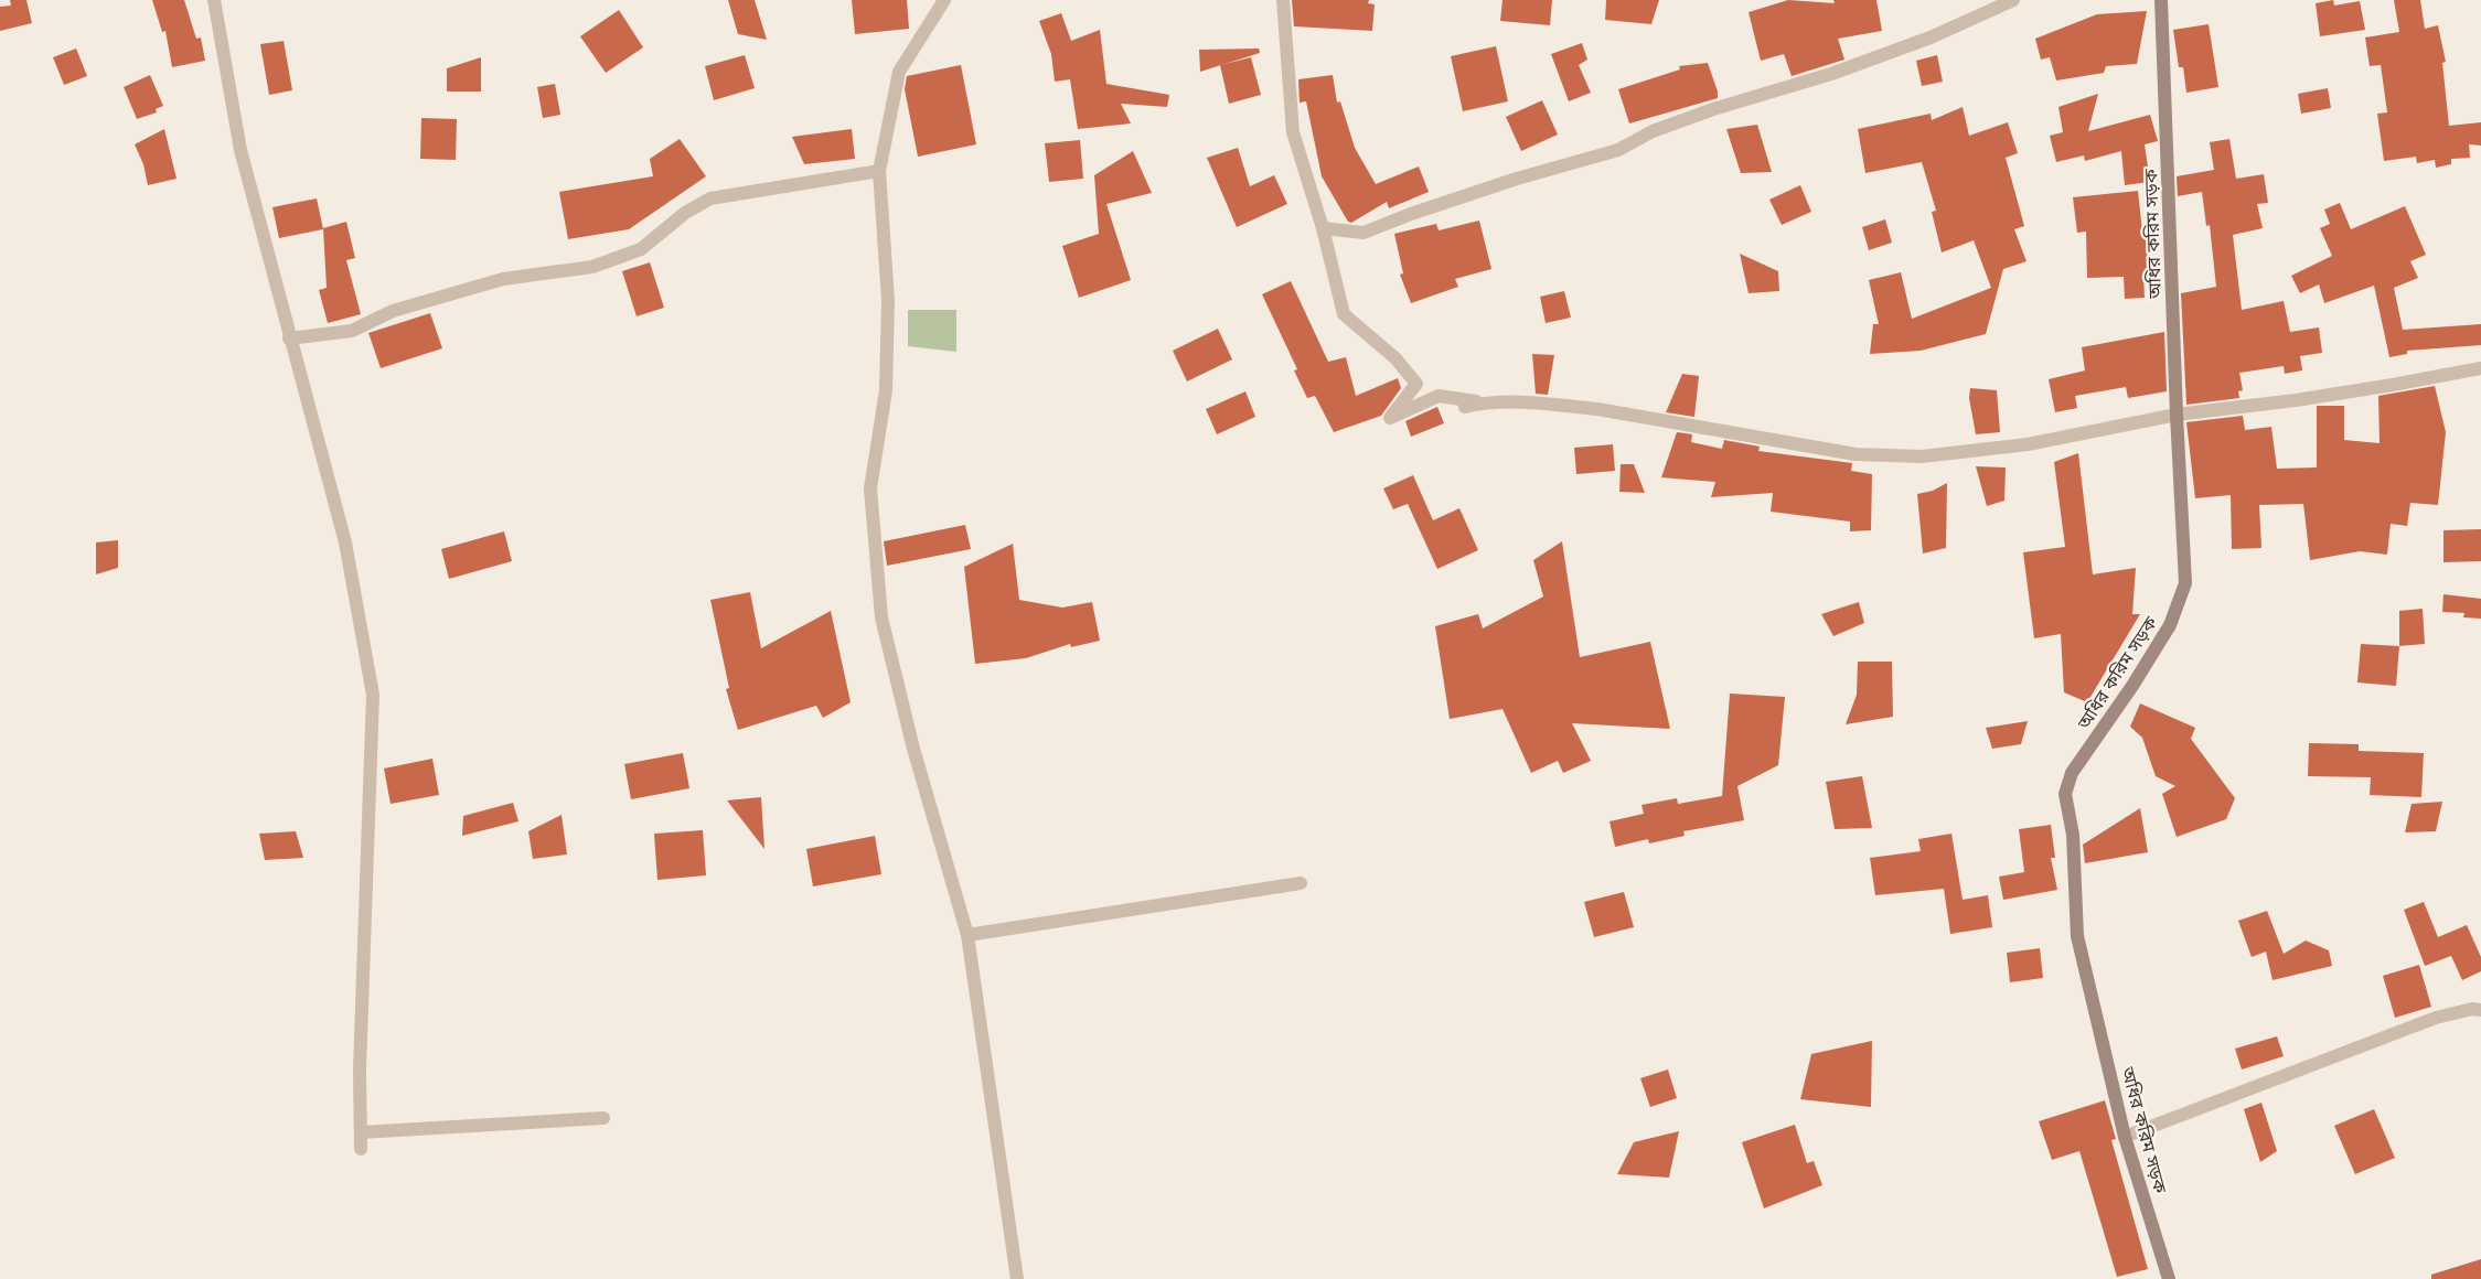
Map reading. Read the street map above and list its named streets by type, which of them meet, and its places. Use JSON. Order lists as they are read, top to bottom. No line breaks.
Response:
{"streets":{"main road":["অধির করিম সড়ক"]}}
